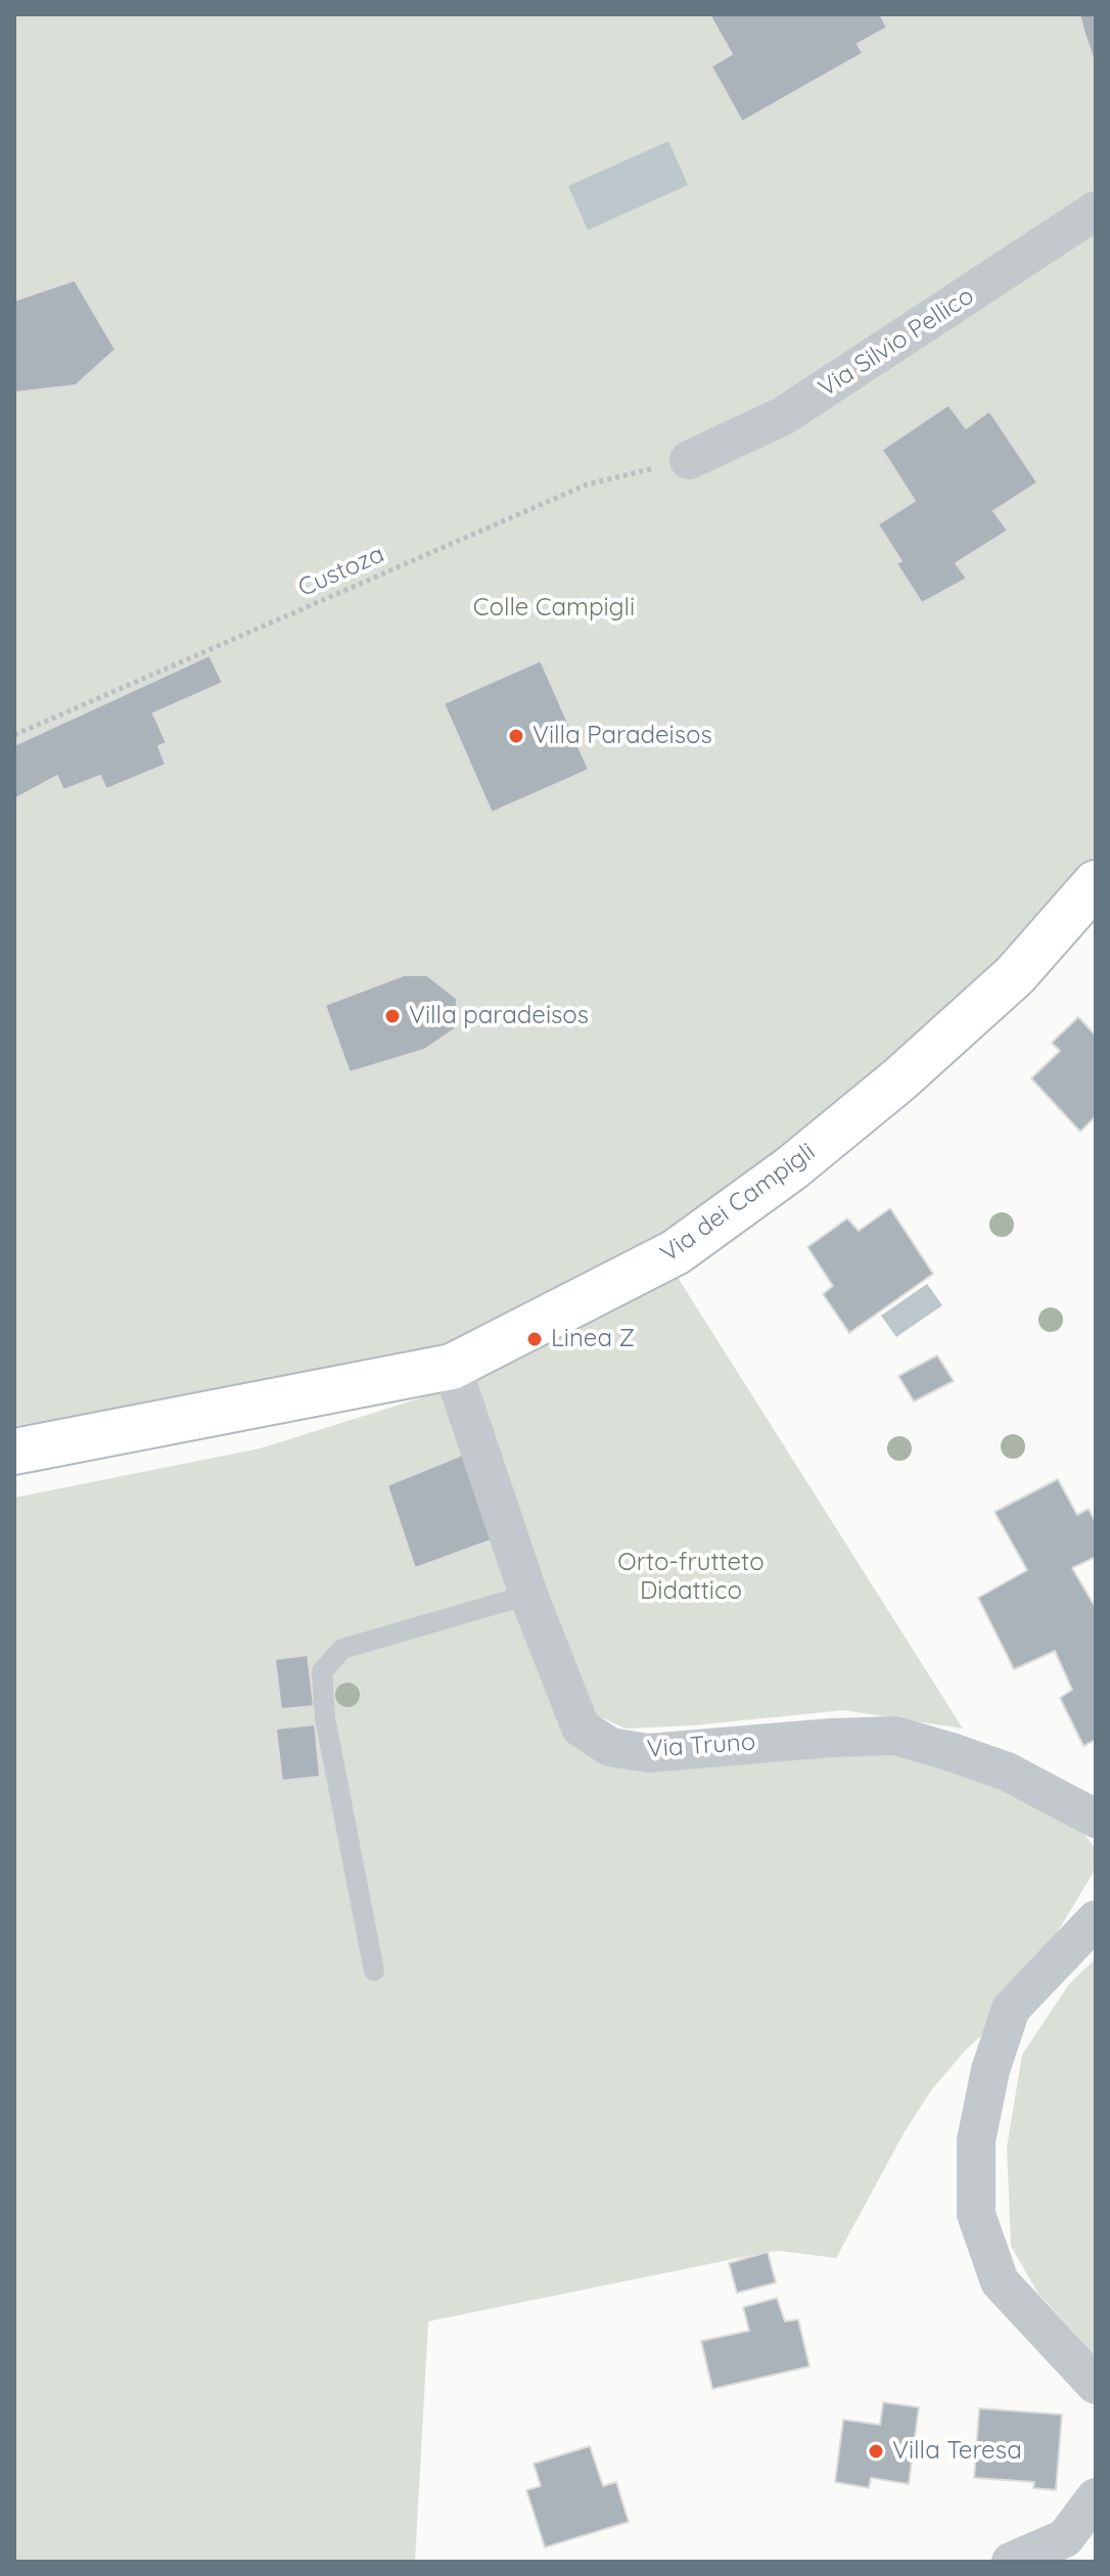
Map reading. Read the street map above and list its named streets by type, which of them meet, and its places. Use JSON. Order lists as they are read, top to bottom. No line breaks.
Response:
{"streets":{"street":["Via Silvio Pellico","Via dei Campigli","Via Truno"],"path":["Custoza"]},"crossings":[["Via Silvio Pellico","Custoza"],["Via dei Campigli","Via Truno"]],"parks":["Colle Campigli","Orto-frutteto Didattico"],"places":["Villa Paradeisos","Villa paradeisos","Linea Z","Villa Teresa"]}
